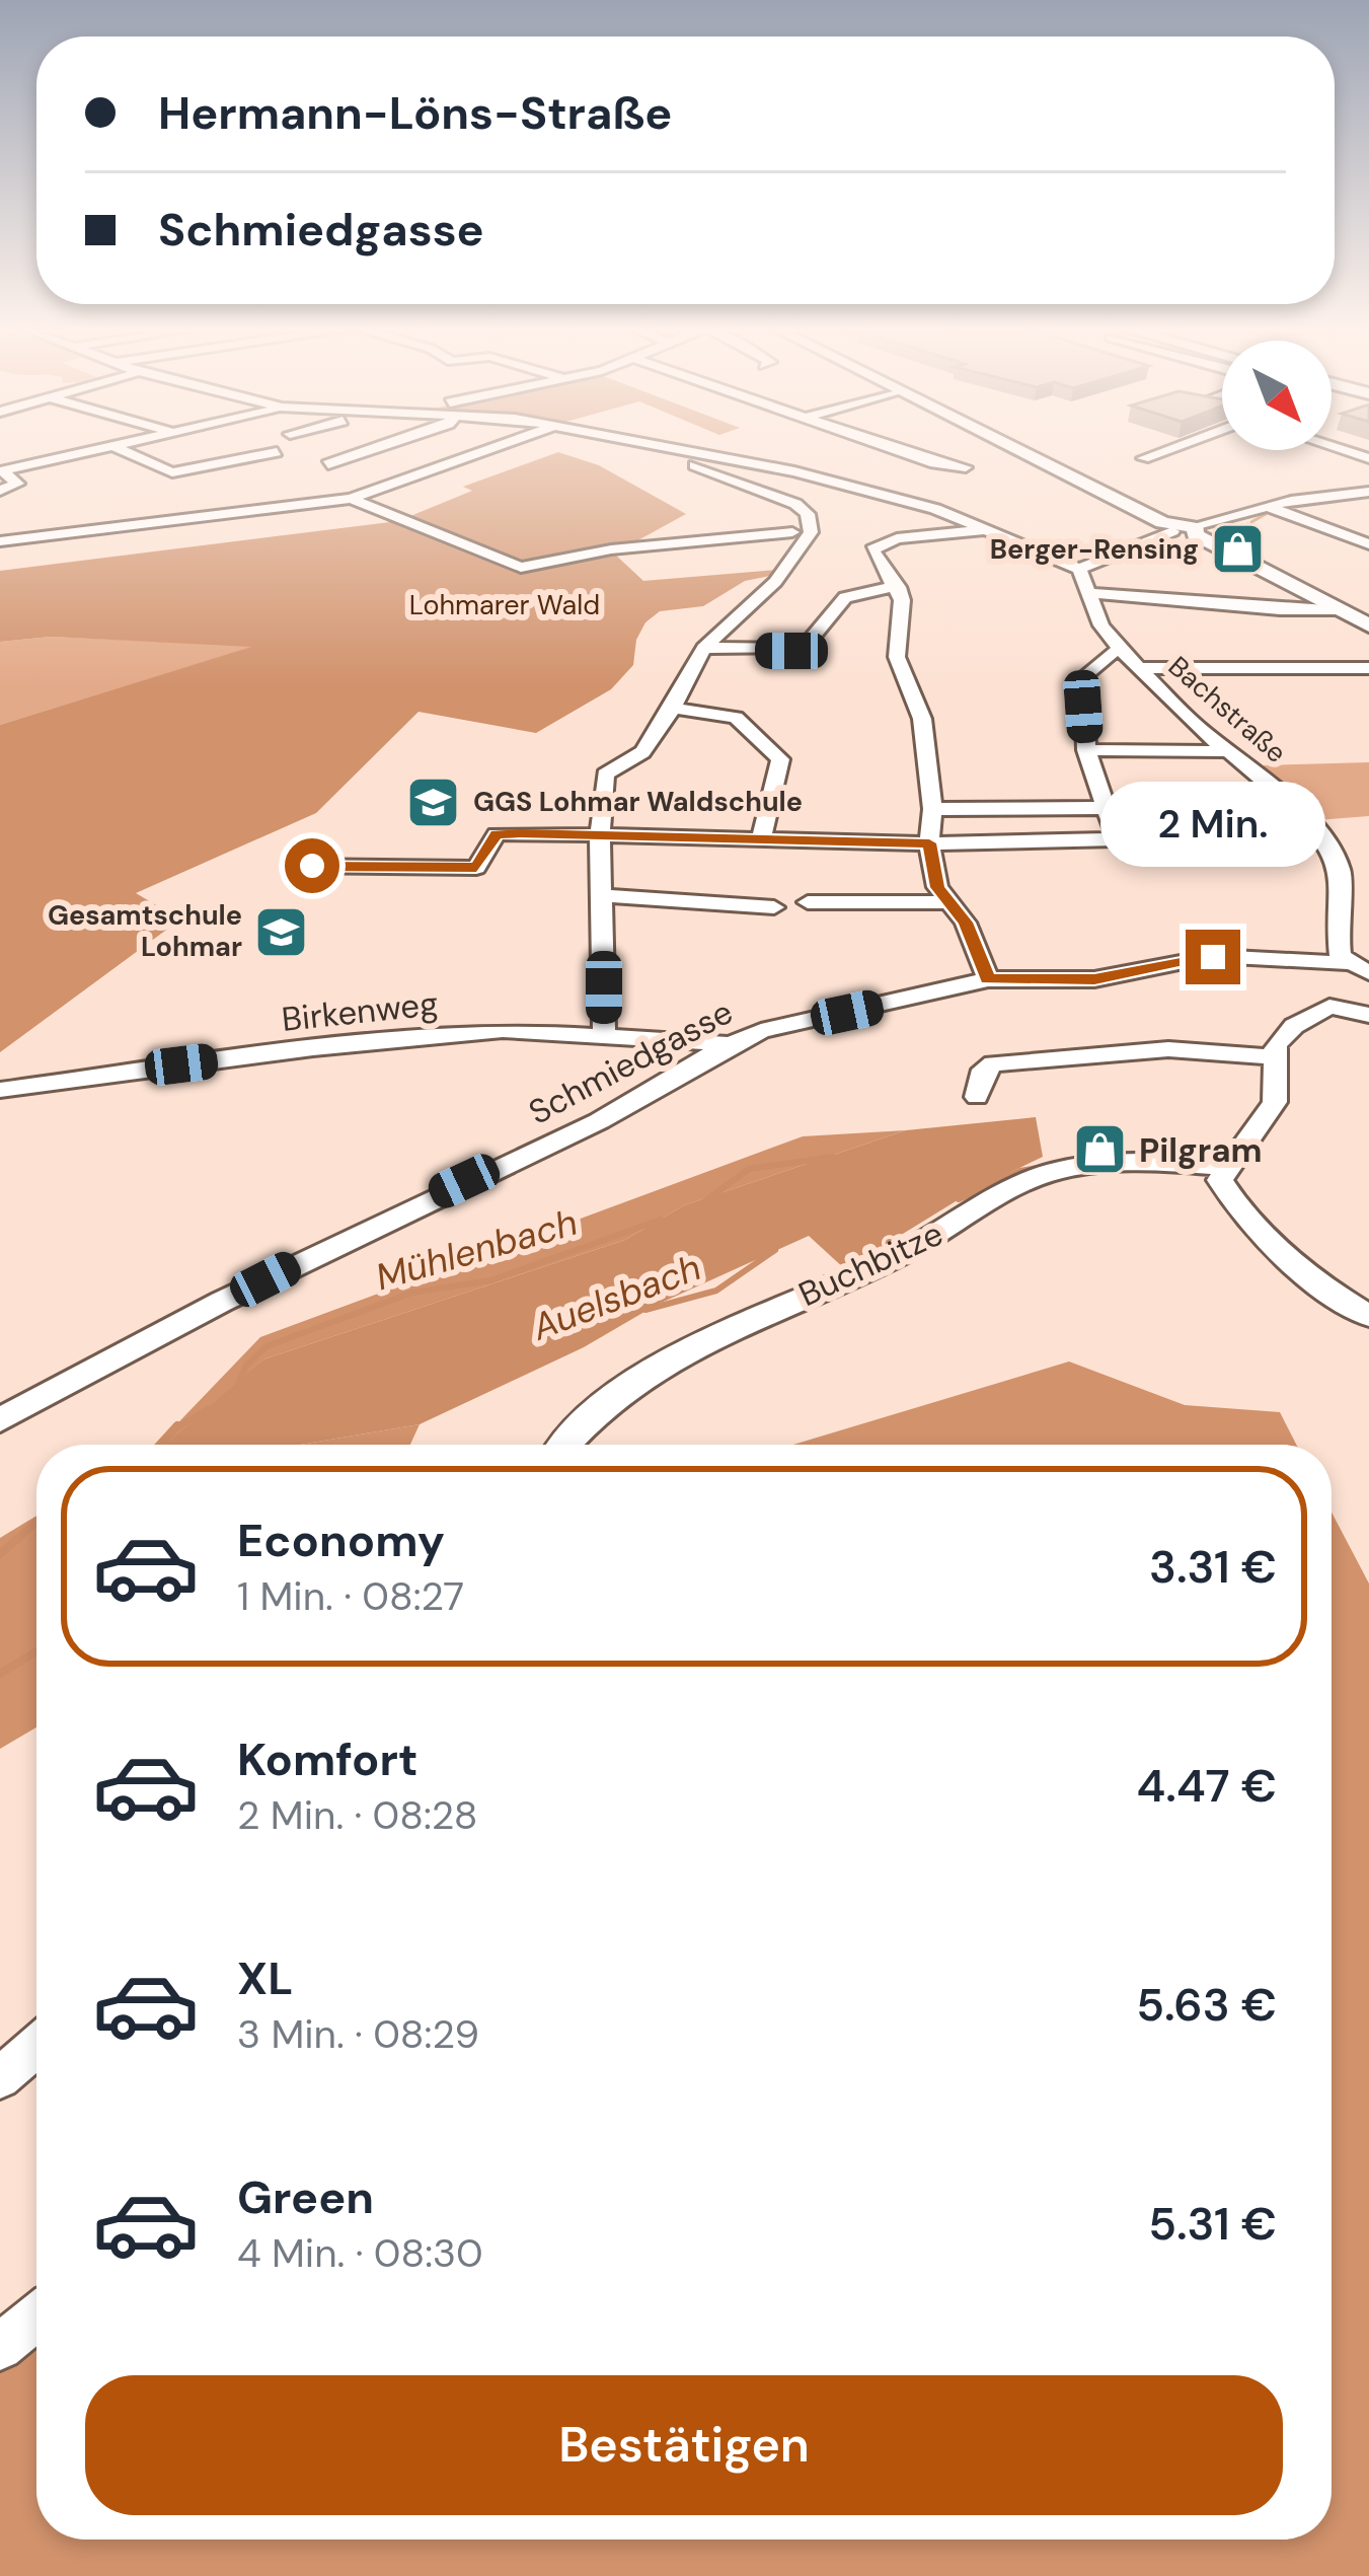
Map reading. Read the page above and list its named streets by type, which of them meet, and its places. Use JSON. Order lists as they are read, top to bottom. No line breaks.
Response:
{"streets":{"street":["Bachstraße","Birkenweg","Schmiedgasse","Buchbitze"]},"crossings":[["Bachstraße","Schmiedgasse"],["Birkenweg","Schmiedgasse"]],"water":["Mühlenbach","Auelsbach"],"parks":["Lohmarer Wald"],"places":{"shop":["Berger-Rensing","Pilgram"],"school or university":["GGS Lohmar Waldschule","Gesamtschule Lohmar"]},"north":"bottom right","page":{"banner":["Hermann-Löns-Straße","Schmiedgasse"],"bubble":"2 Min.","list":[{"name":"Economy","note":"1 Min. · 08:27","value":"3.31 €"},{"name":"Komfort","note":"2 Min. · 08:28","value":"4.47 €"},{"name":"XL","note":"3 Min. · 08:29","value":"5.63 €"},{"name":"Green","note":"4 Min. · 08:30","value":"5.31 €"}],"buttons":"Bestätigen"}}
